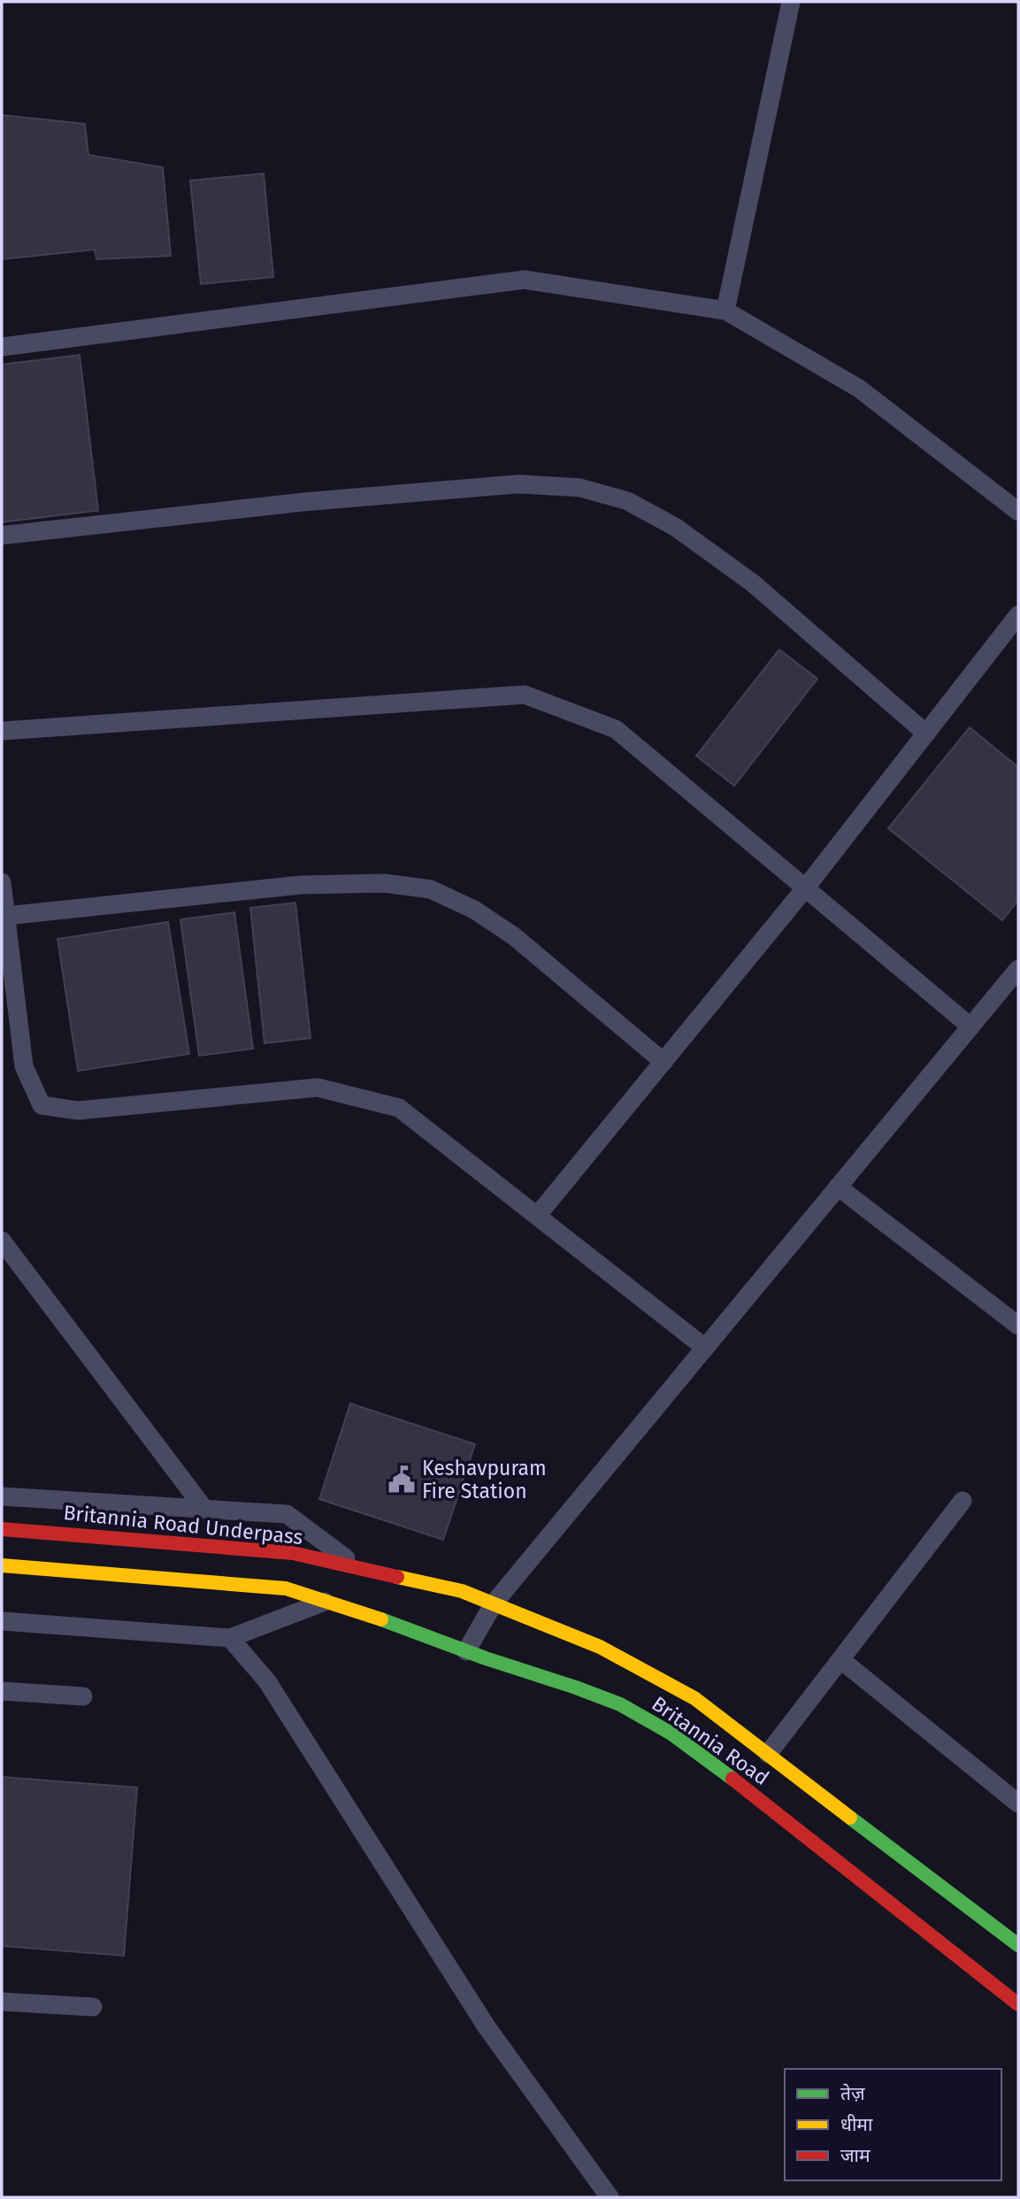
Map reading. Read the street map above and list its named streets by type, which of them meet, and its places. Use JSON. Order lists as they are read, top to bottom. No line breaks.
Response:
{"streets":{"main road":["Britannia Road Underpass","Britannia Road"]},"crossings":[["Britannia Road Underpass","Britannia Road"]],"places":{"public building":["Keshavpuram Fire Station"]},"legend":["तेज़","धीमा","जाम"]}
